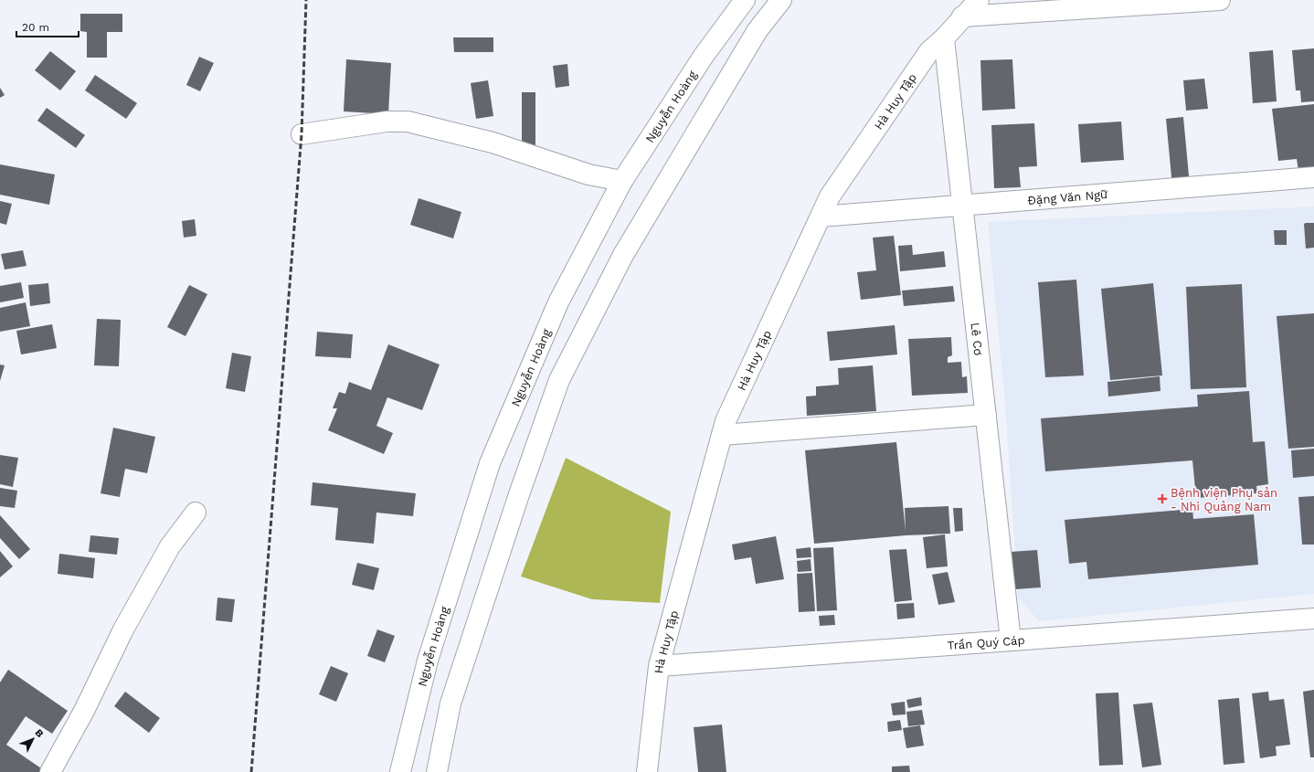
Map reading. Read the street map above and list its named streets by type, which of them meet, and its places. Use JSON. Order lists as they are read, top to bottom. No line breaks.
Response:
{"streets":{"main road":["Hà Huy Tập","Nguyễn Hoàng","Đặng Văn Ngữ","Lê Cơ","Trần Quý Cáp"]},"crossings":[["Hà Huy Tập","Đặng Văn Ngữ"],["Hà Huy Tập","Lê Cơ"],["Hà Huy Tập","Trần Quý Cáp"],["Đặng Văn Ngữ","Lê Cơ"],["Lê Cơ","Trần Quý Cáp"]],"places":{"health":["Bệnh viện Phụ sản - Nhi Quảng Nam"]},"scale_bar":"20 m","north":"top right"}
